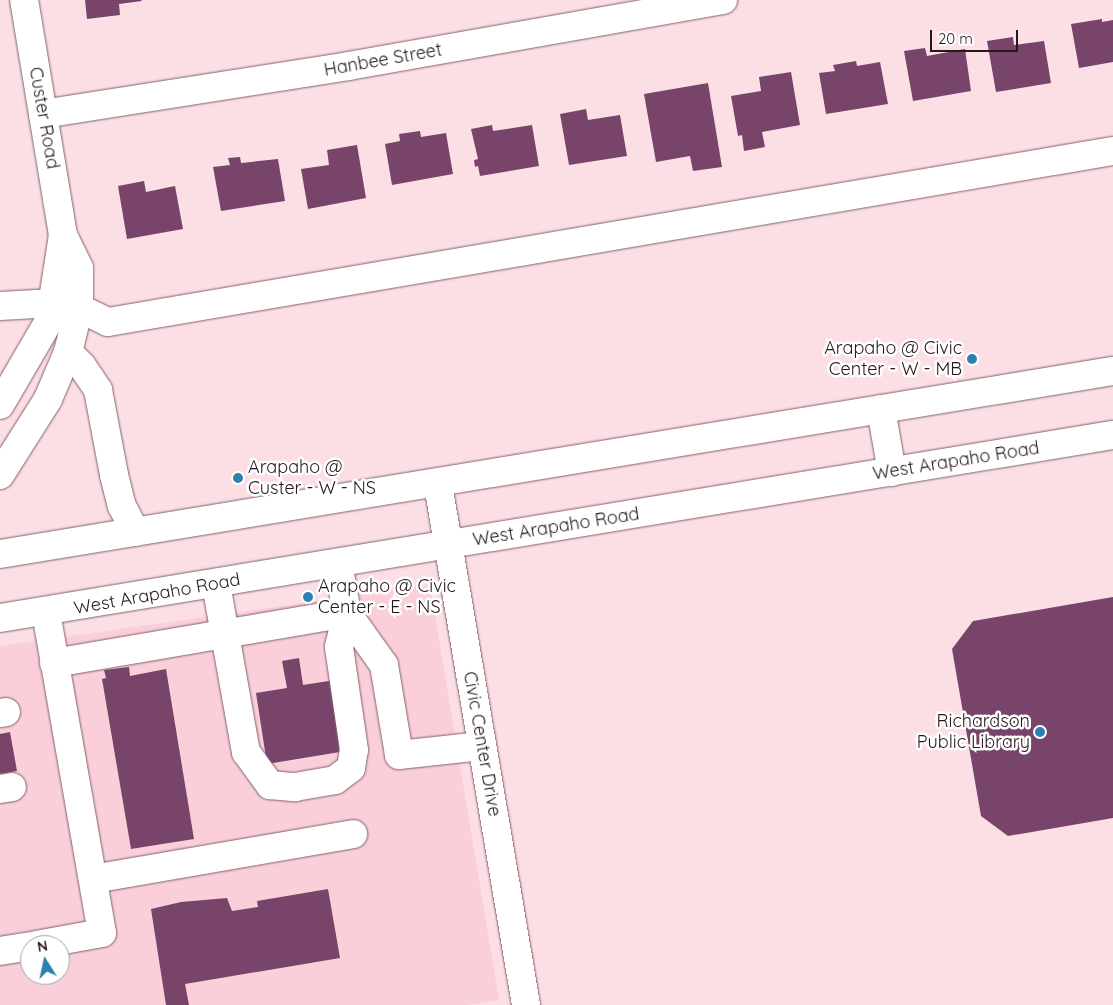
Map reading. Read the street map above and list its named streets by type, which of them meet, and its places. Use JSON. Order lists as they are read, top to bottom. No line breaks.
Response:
{"streets":{"main road":["Hanbee Street","Custer Road","West Arapaho Road","Civic Center Drive"]},"crossings":[["Hanbee Street","Custer Road"],["West Arapaho Road","Civic Center Drive"]],"places":["Arapaho @ Civic Center - W - MB","Arapaho @ Custer - W - NS","Arapaho @ Civic Center - E - NS","Richardson Public Library"],"scale_bar":"20 m","north":"top"}
